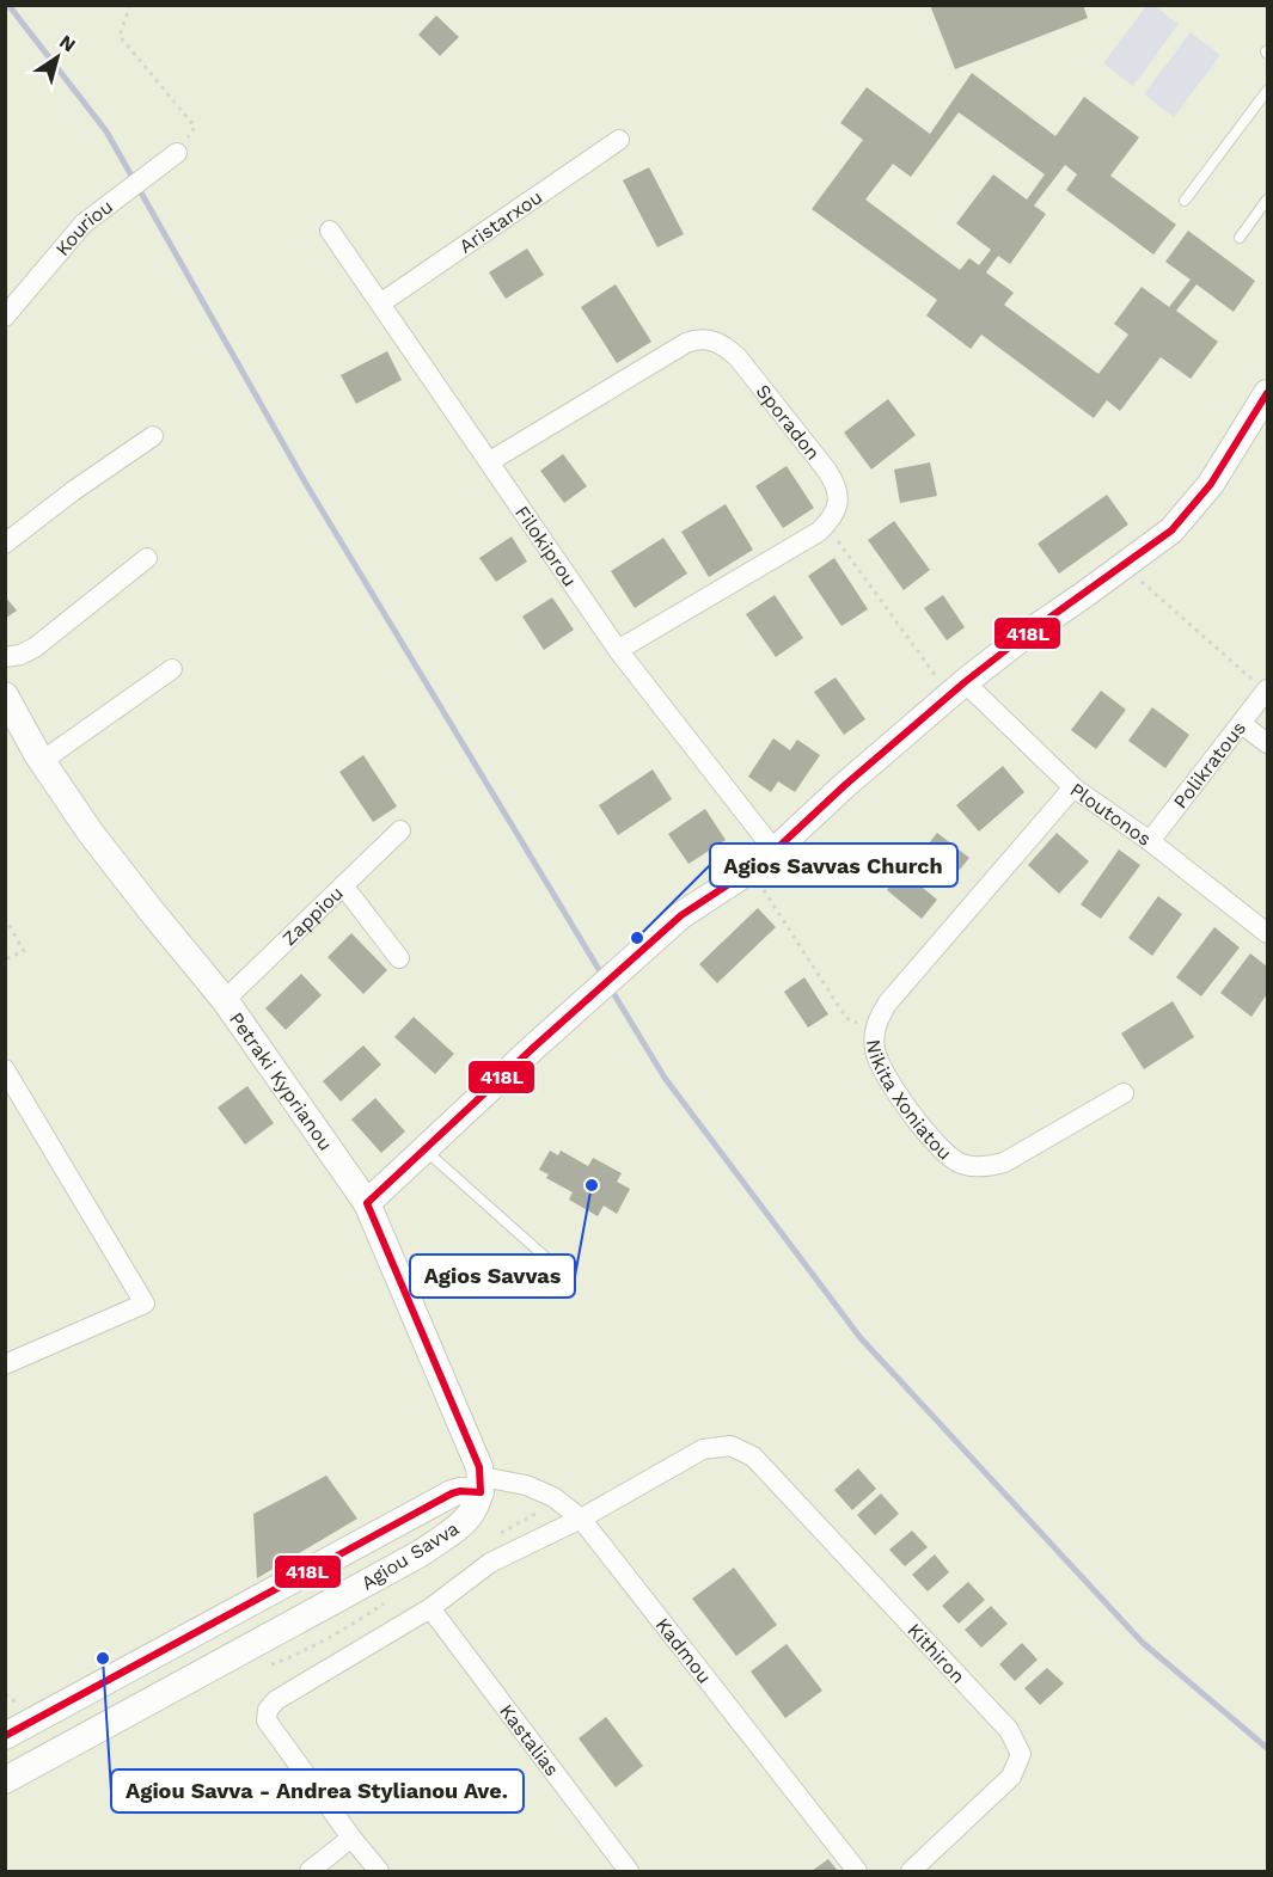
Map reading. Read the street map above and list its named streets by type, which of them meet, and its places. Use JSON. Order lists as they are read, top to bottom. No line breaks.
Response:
{"streets":{"main road":["Petraki Kyprianou","Agiou Savva"],"street":["Aristarxou","Kouriou","Sporadon","Filokiprou","Polikratous","Ploutonos","Zappiou","Nikita Xoniatou","Kadmou","Kithiron","Kastalias"]},"crossings":[["Aristarxou","Filokiprou"],["Sporadon","Filokiprou"],["Polikratous","Ploutonos"],["Ploutonos","Nikita Xoniatou"],["Zappiou","Petraki Kyprianou"],["Petraki Kyprianou","Agiou Savva"],["Petraki Kyprianou","Kadmou"],["Agiou Savva","Kadmou"],["Kadmou","Kithiron"]],"places":["Agios Savvas Church","Agios Savvas","Agiou Savva - Andrea Stylianou Ave."],"lines":["transit line 418L"],"north":"top right"}
